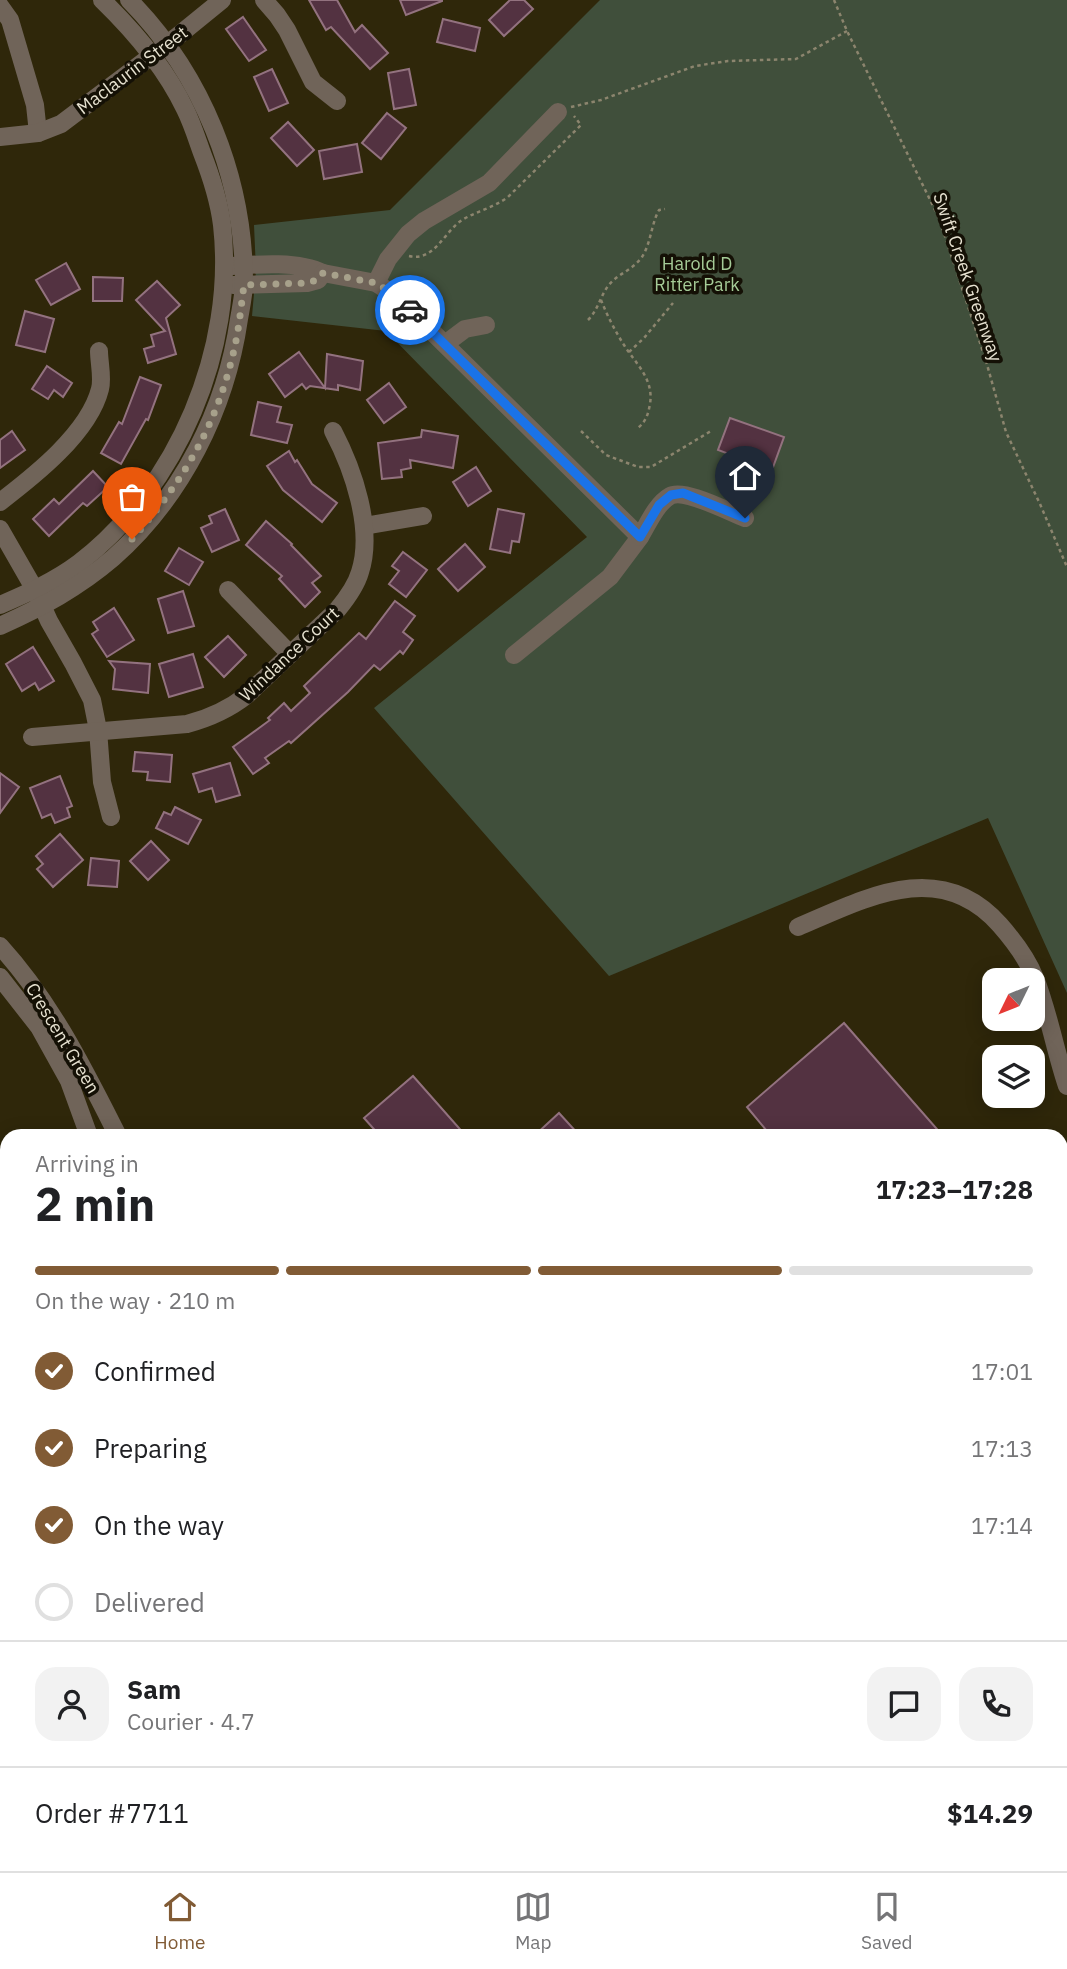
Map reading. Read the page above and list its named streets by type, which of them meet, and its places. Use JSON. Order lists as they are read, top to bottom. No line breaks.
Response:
{"streets":{"street":["Maclaurin Street","Windance Court","Crescent Green"],"path":["Swift Creek Greenway"]},"parks":["Harold D Ritter Park"],"north":"bottom left","page":{"heading":["2 min","Arriving in","17:23–17:28"],"panel":["Sam","Courier · 4.7","Order #7711","$14.29"],"bar":"On the way · 210 m","list":[["Confirmed","17:01"],["Preparing","17:13"],["On the way","17:14"],"Delivered"],"tabs":["Home","Map","Saved"]}}
